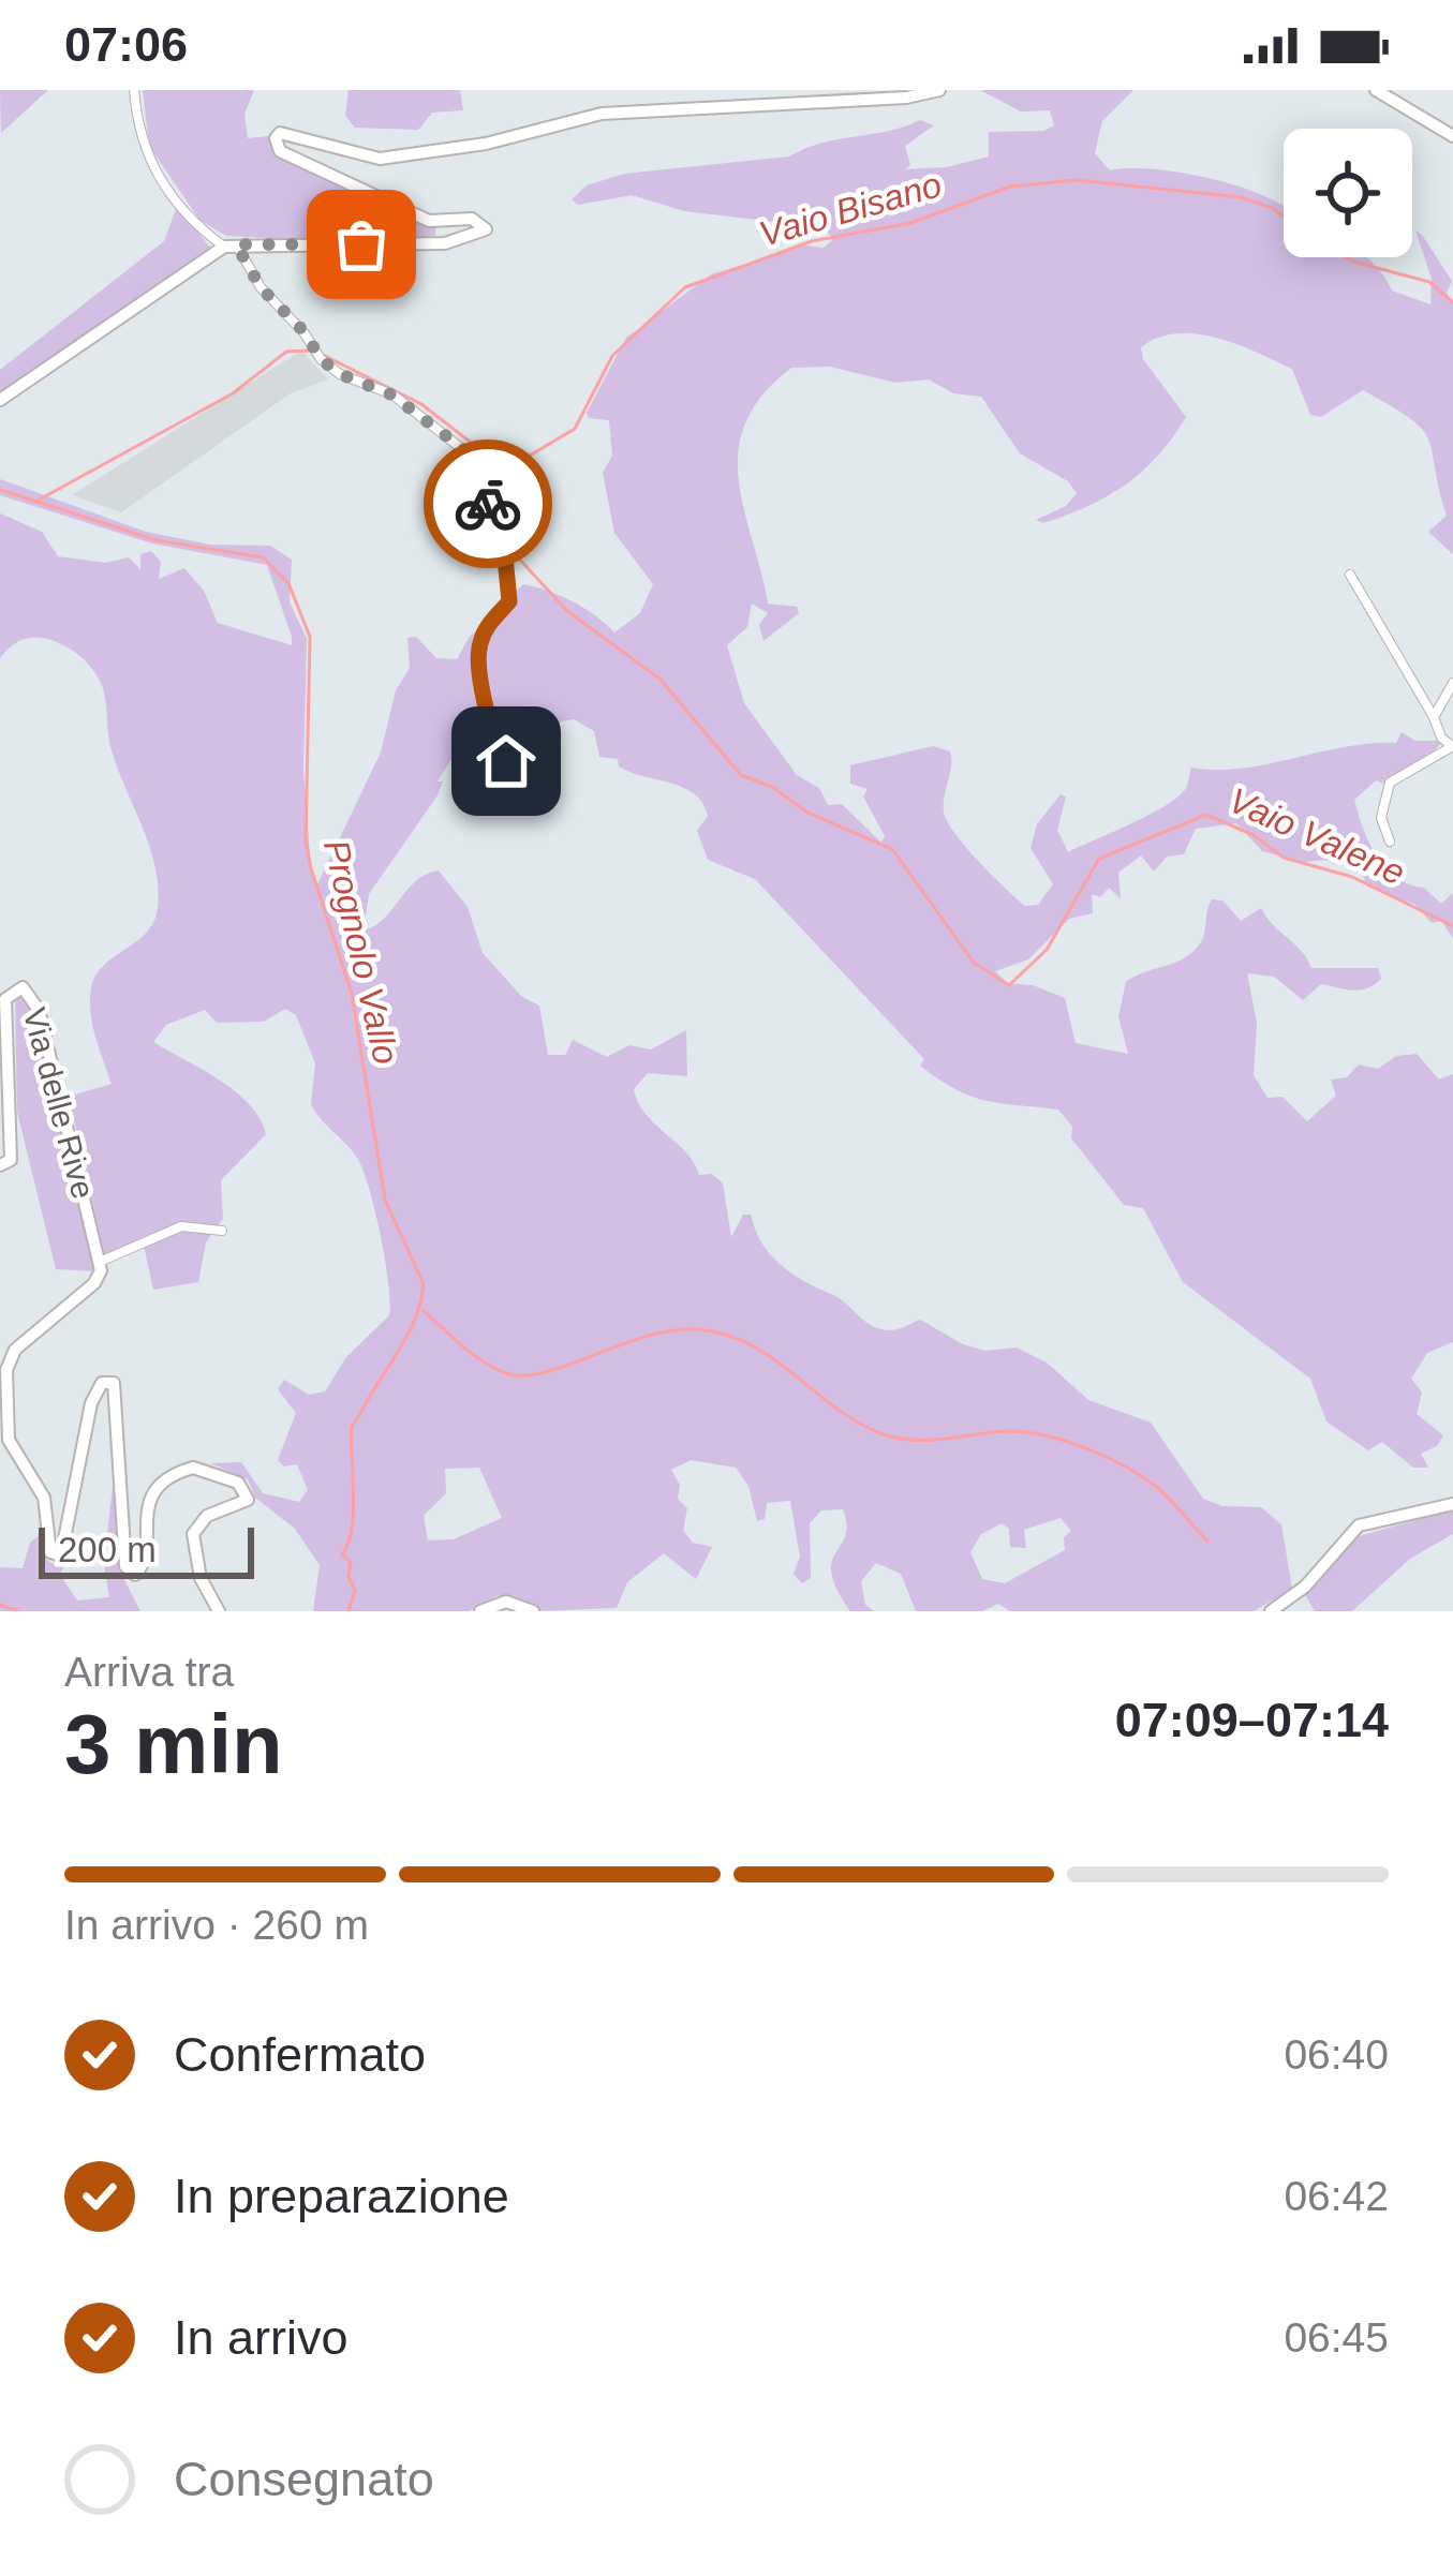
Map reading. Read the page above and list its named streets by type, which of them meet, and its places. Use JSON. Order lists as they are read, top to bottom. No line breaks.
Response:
{"streets":{"street":["Via delle Rive"]},"water":["Vaio Bisano","Vaio Valene","Prognolo Vallo"],"scale_bar":"200 m","page":{"status":"07:06","scale":"200 m","heading":["3 min","Arriva tra","07:09–07:14"],"bar":"In arrivo · 260 m","list":[["Confermato","06:40"],["In preparazione","06:42"],["In arrivo","06:45"],"Consegnato"]}}
